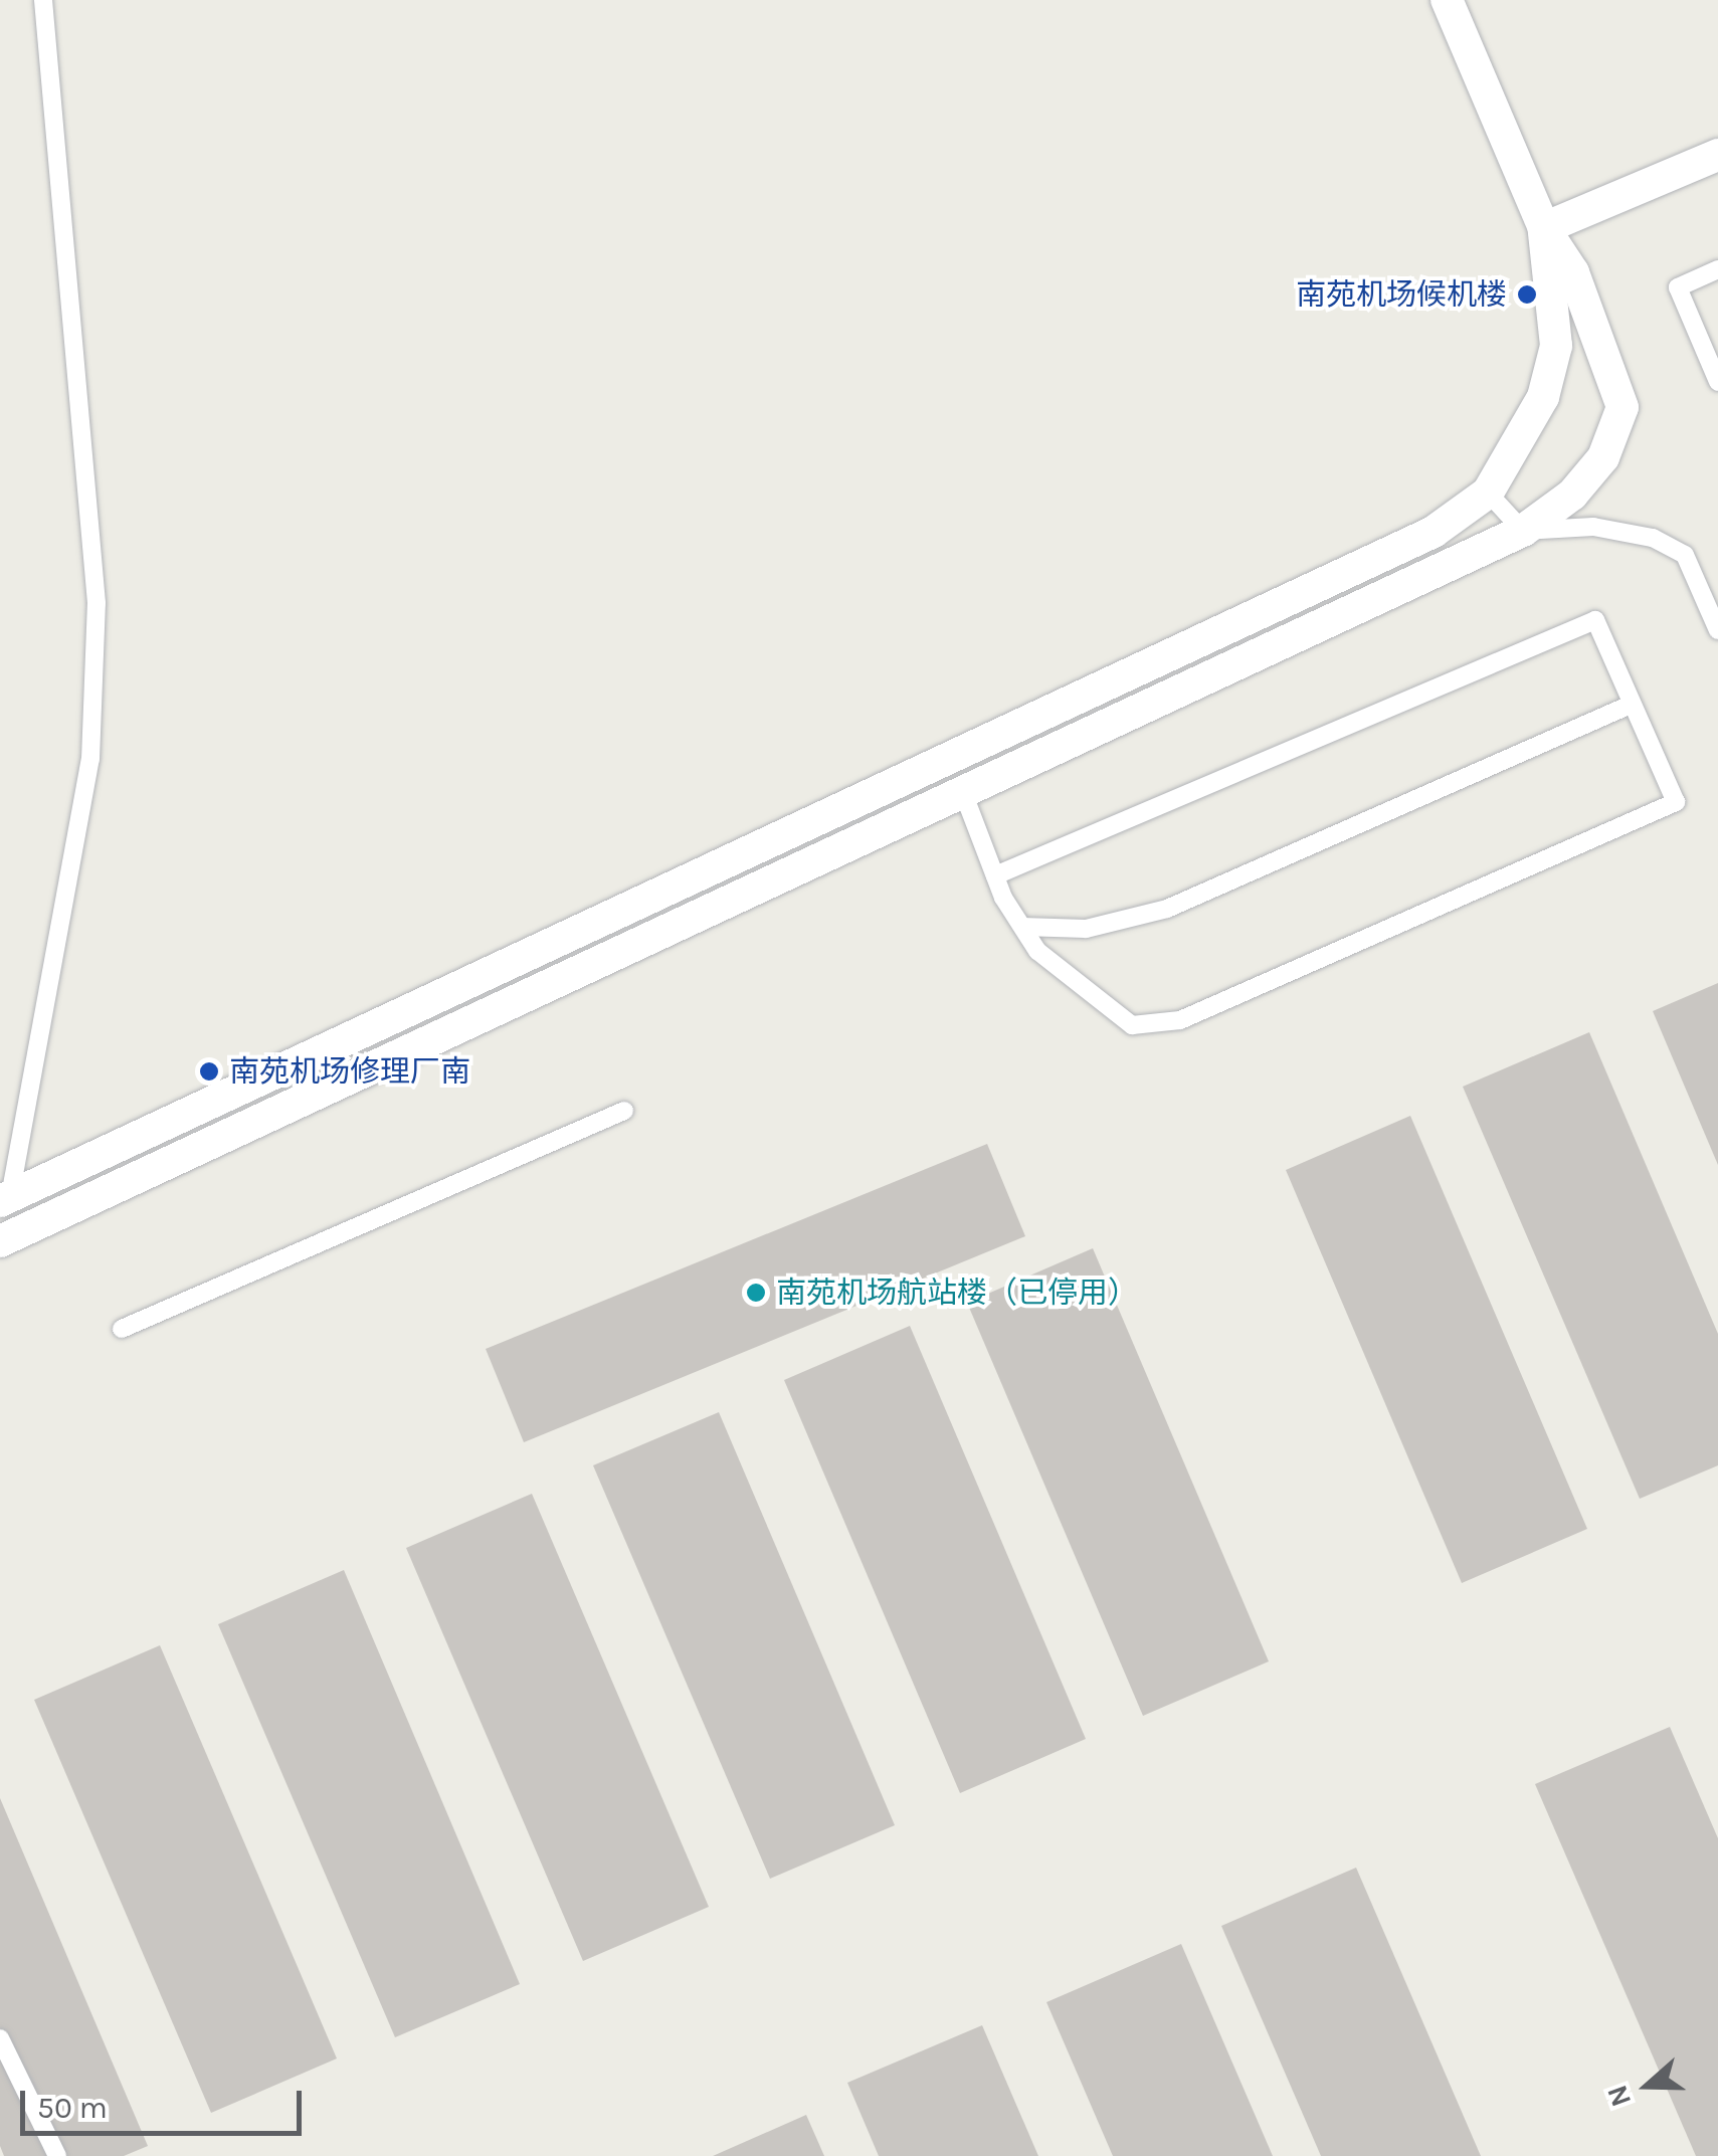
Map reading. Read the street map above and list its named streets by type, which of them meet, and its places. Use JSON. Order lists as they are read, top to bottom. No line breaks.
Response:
{"places":["南苑机场候机楼","南苑机场修理厂南","南苑机场航站楼（已停用）"],"scale_bar":"50 m","north":"left"}
